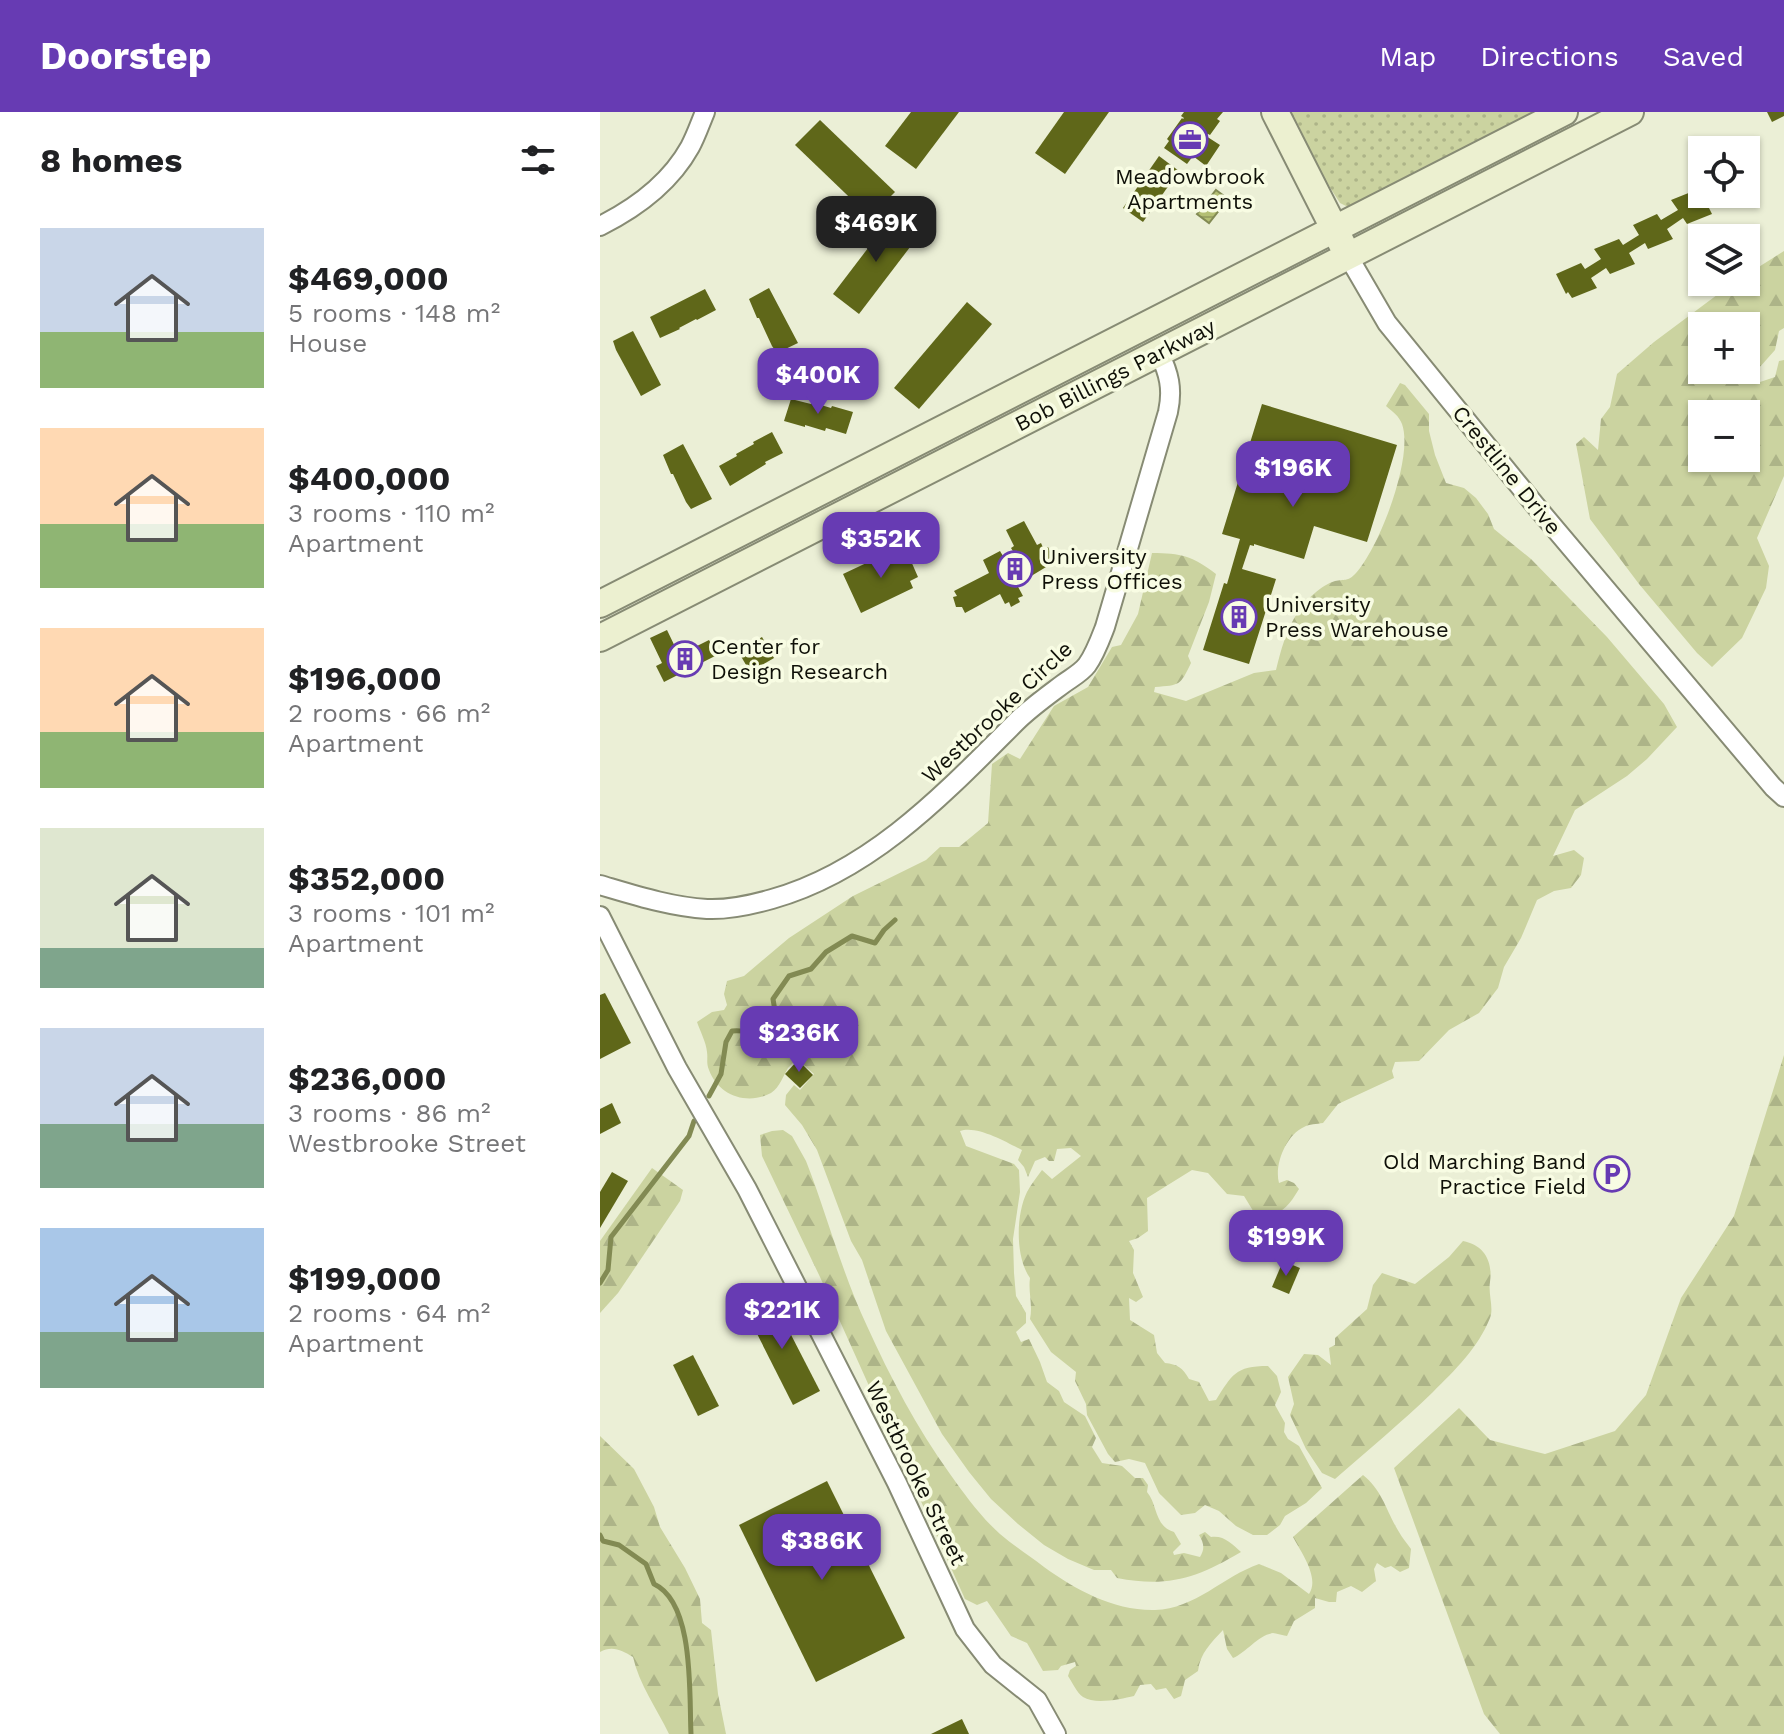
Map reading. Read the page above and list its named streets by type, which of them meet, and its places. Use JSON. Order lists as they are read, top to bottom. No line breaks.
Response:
{"streets":{"main road":["Bob Billings Parkway","Crestline Drive"],"street":["Westbrooke Circle","Westbrooke Street"]},"crossings":[["Bob Billings Parkway","Crestline Drive"],["Bob Billings Parkway","Westbrooke Circle"]],"places":{"office":["Meadowbrook Apartments"],"building":["University Press Offices","University Press Warehouse","Center for Design Research"],"parking":["Old Marching Band Practice Field"]},"page":{"header":"Doorstep","nav":["Map","Directions","Saved"],"heading":"8 homes","map_buttons":["+","−"],"price":["$469K","$400K","$196K","$352K","$236K","$199K","$221K","$386K"],"list":[{"name":"$469,000","note":"5 rooms · 148 m² · House"},{"name":"$400,000","note":"3 rooms · 110 m² · Apartment"},{"name":"$196,000","note":"2 rooms · 66 m² · Apartment"},{"name":"$352,000","note":"3 rooms · 101 m² · Apartment"},{"name":"$236,000","note":"3 rooms · 86 m² · Westbrooke Street"},{"name":"$199,000","note":"2 rooms · 64 m² · Apartment"}]}}
